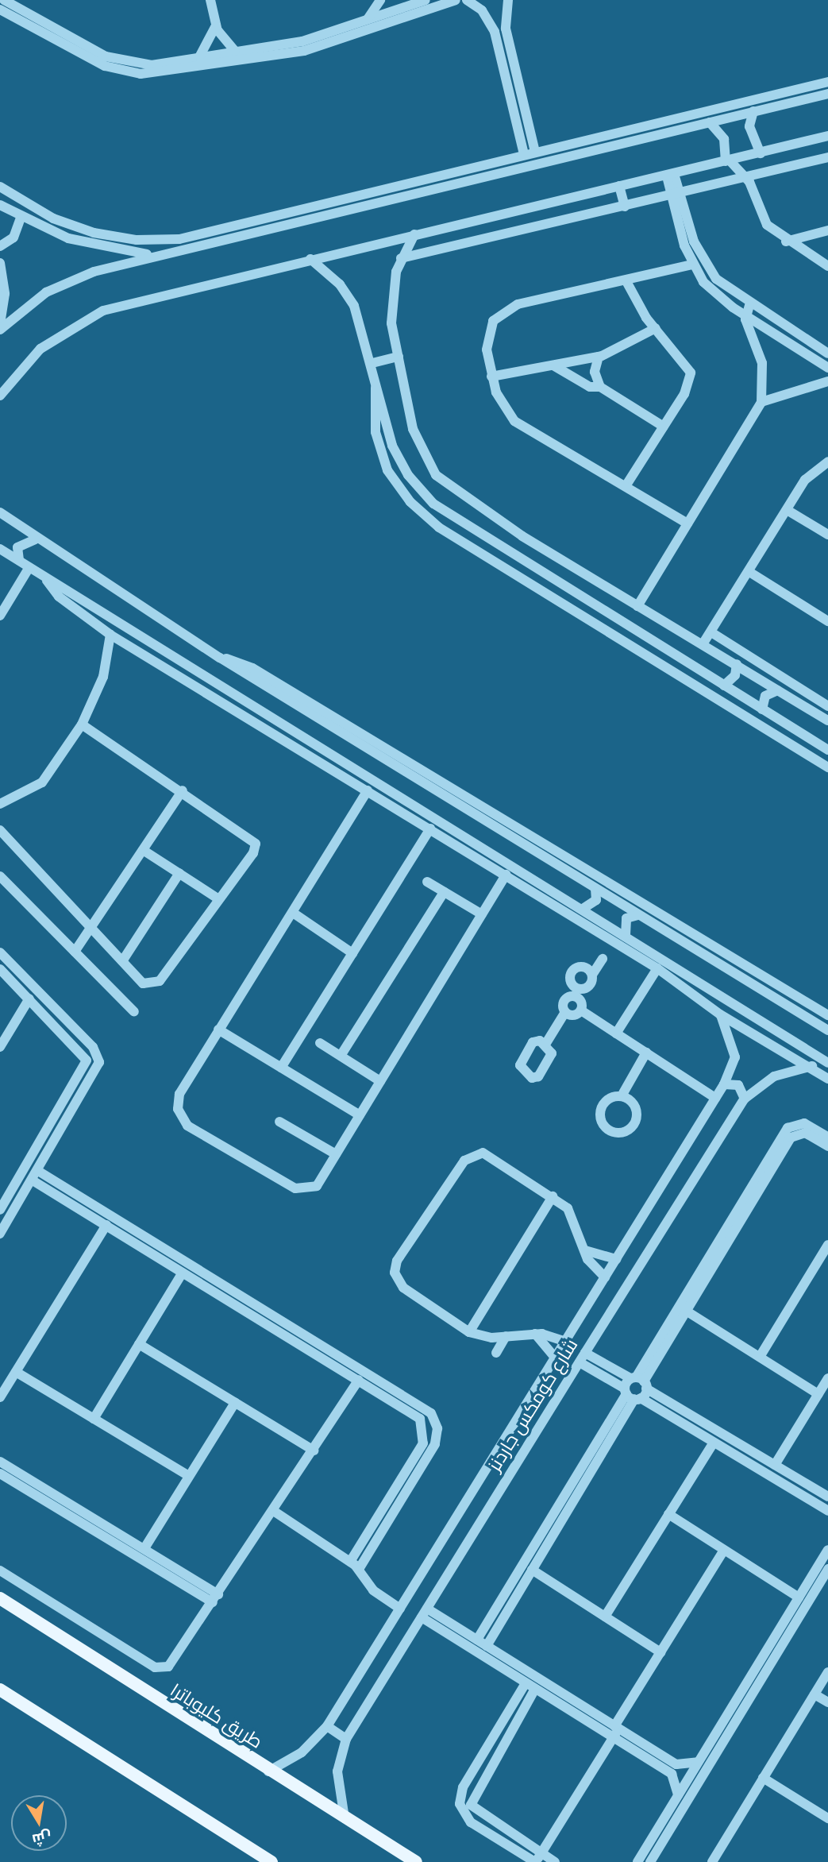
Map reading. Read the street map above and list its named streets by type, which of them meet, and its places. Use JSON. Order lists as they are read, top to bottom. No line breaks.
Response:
{"streets":{"main road":["طريق كليوباترا"],"street":["شارع كومكس جاردنز"]},"crossings":[["شارع كومكس جاردنز","طريق كليوباترا"]],"north":"bottom"}
